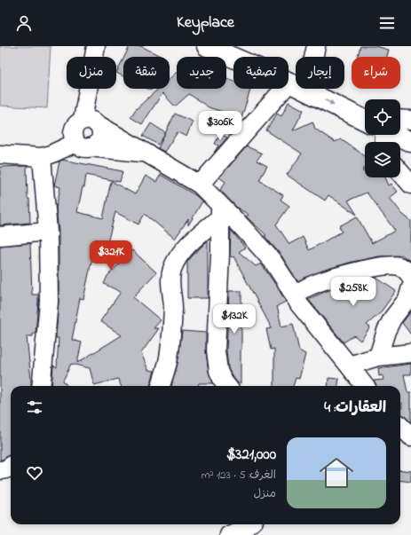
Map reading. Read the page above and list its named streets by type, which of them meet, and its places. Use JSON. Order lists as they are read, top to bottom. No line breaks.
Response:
{"page":{"header":"Keyplace","chip":["شراء","إيجار","تصفية","جديد","شقة","منزل"],"price":["$306K","$321K","$258K","$132K"],"heading":"العقارات: 4","list":[{"name":"$321,000","note":"الغرف: 5 · 123 m² · منزل"}]}}
